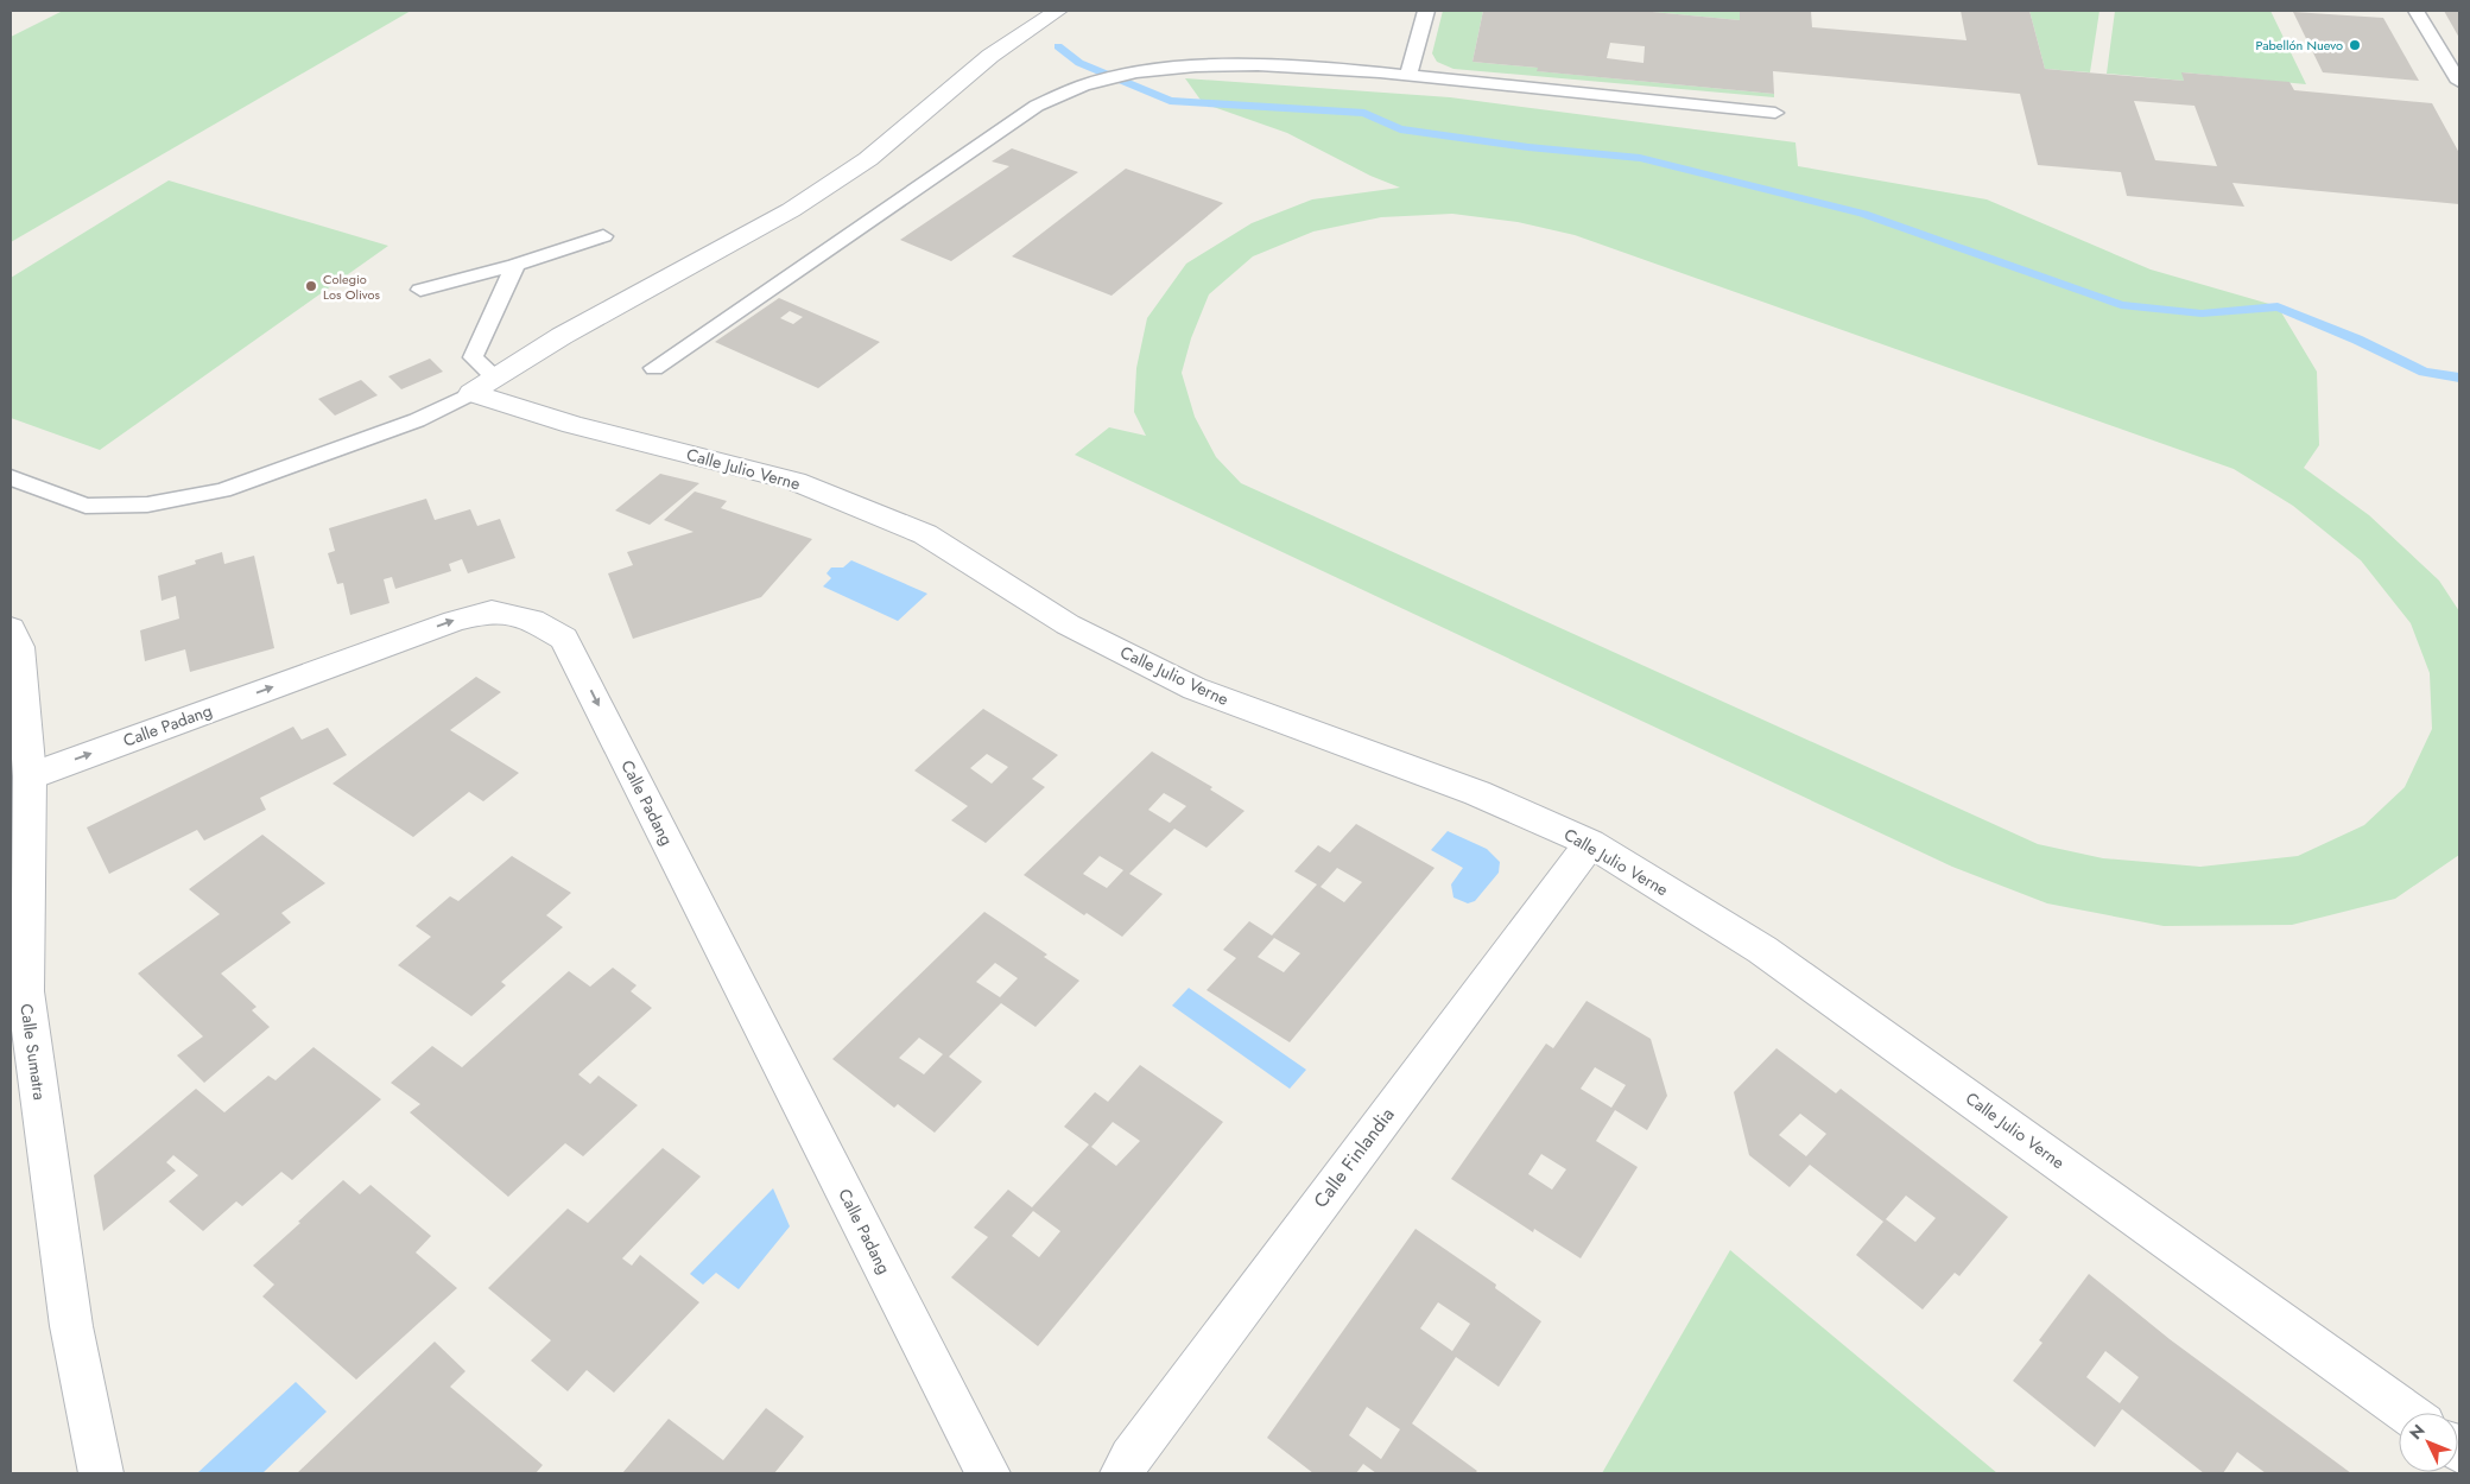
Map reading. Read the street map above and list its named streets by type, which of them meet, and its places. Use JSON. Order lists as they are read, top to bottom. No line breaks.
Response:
{"streets":{"street":["Calle Julio Verne","Calle Padang","Calle Sumatra","Calle Finlandia"]},"crossings":[["Calle Julio Verne","Calle Finlandia"],["Calle Padang","Calle Sumatra"]],"places":["Pabellón Nuevo","Colegio Los Olivos"],"north":"top left"}
